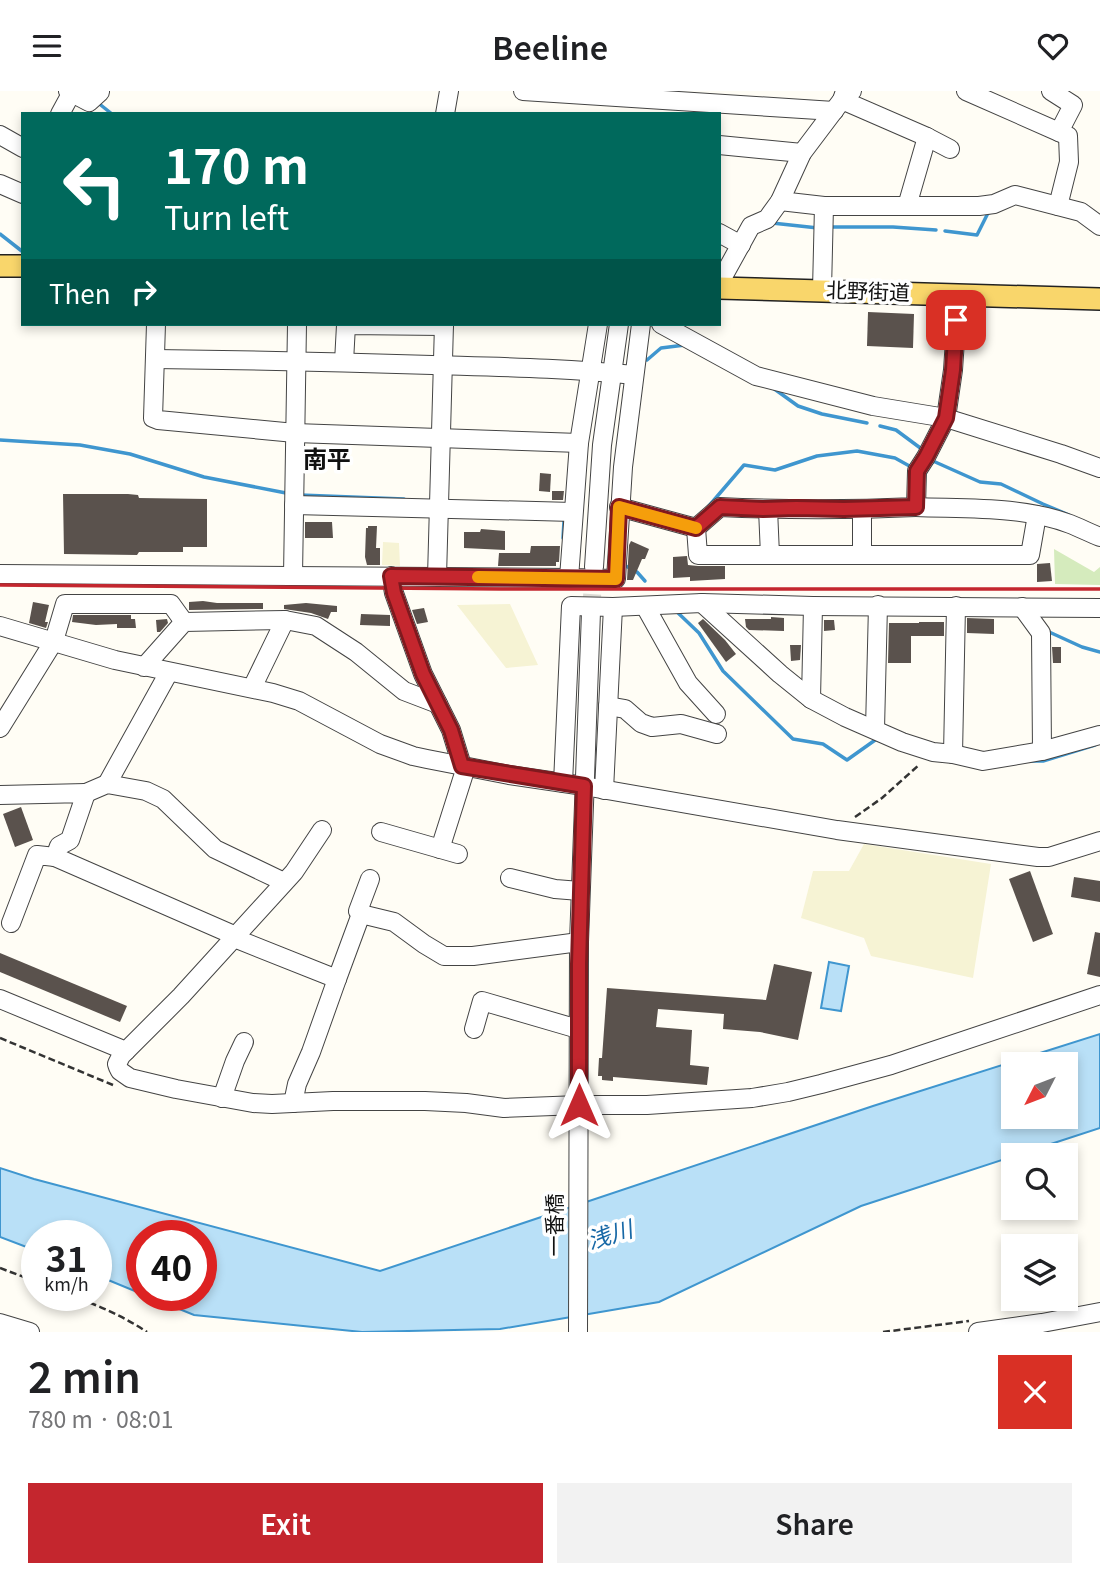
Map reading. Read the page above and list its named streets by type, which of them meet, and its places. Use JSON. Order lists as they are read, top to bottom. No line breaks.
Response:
{"streets":{"main road":["北野街道"],"street":["一番橋"]},"districts":["南平"],"water":["浅川"],"north":"bottom left","page":{"header":"Beeline","turn":["170 m","Turn left"],"then":"Then","speed":"31 km/h","limit":"40","heading":["2 min","780 m · 08:01"],"buttons":["Exit","Share"]}}
